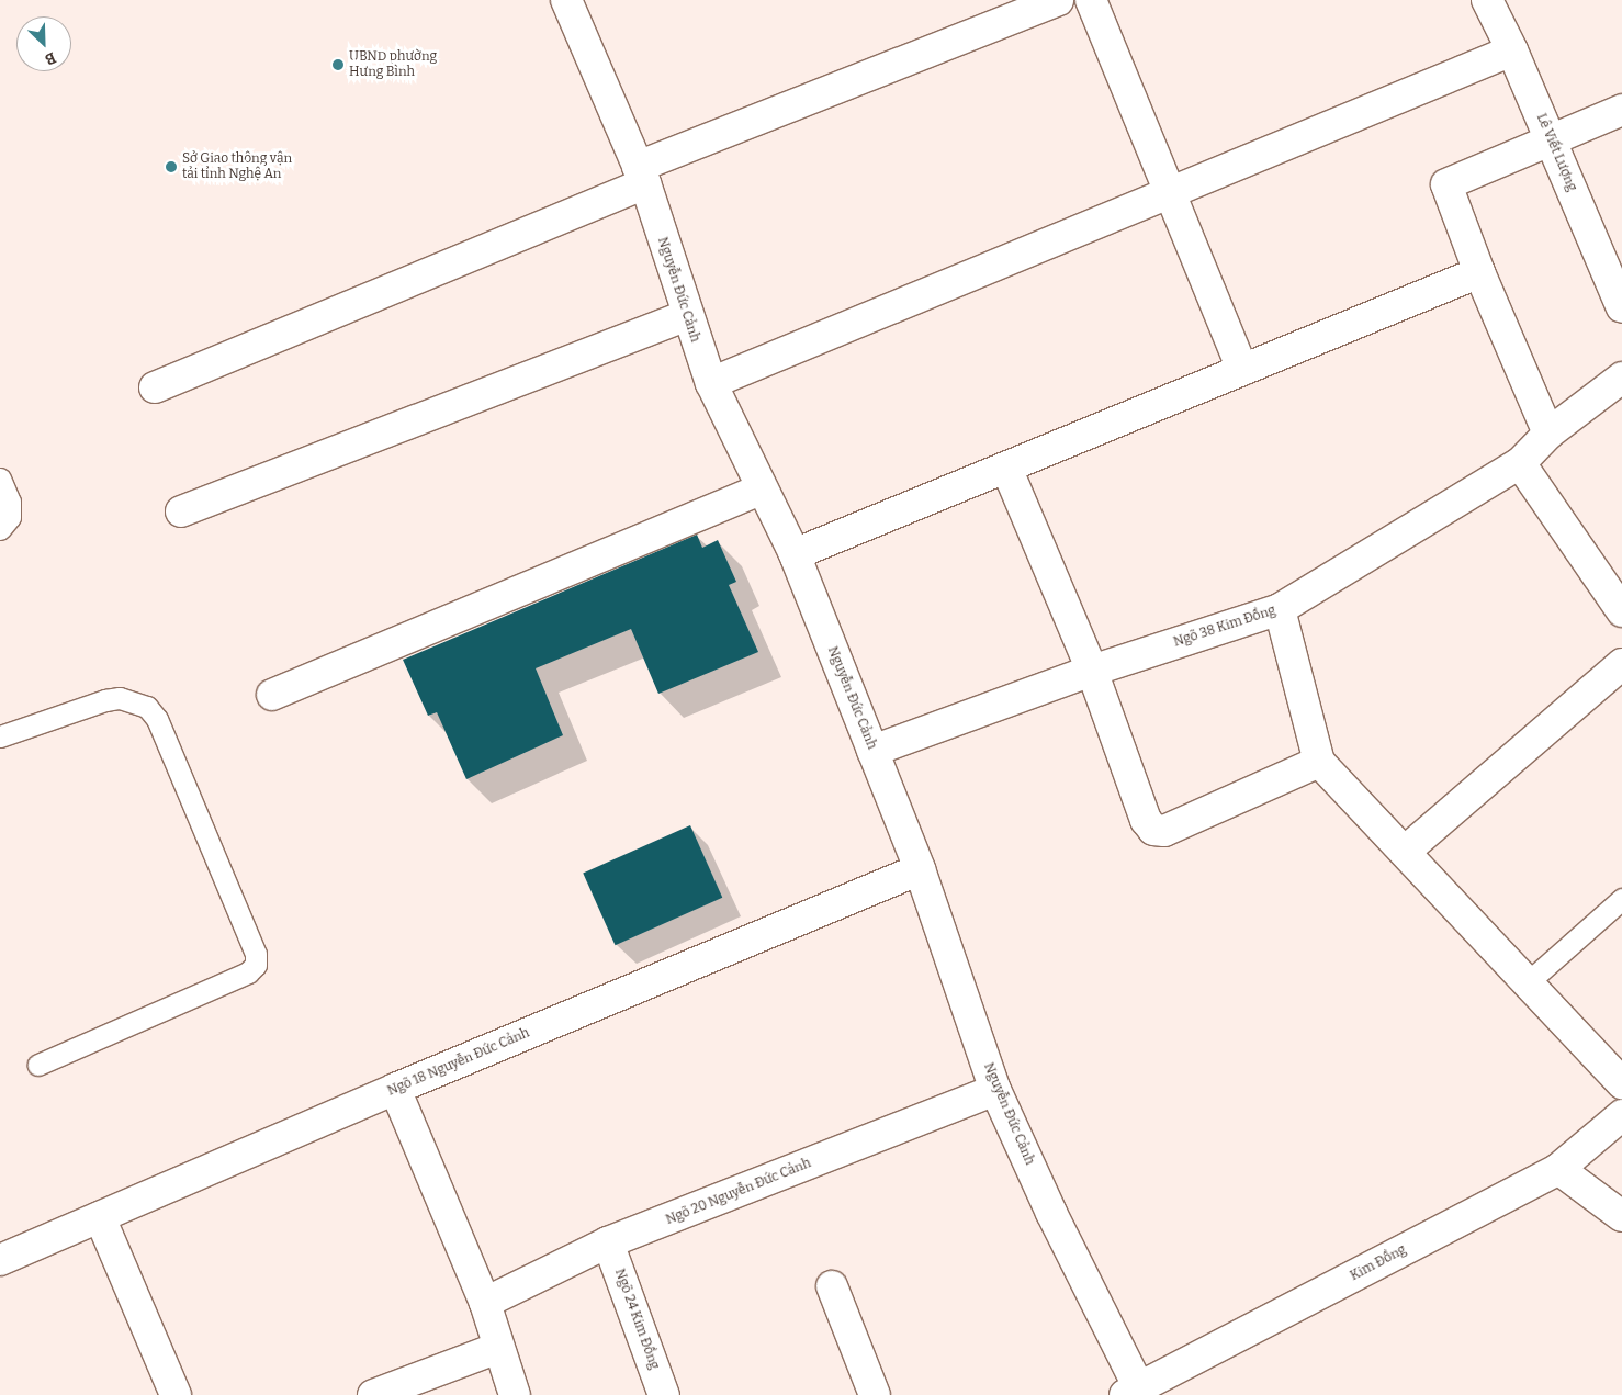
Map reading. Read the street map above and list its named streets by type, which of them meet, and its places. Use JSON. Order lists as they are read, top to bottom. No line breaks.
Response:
{"streets":{"street":["Lê Viết Lượng","Nguyễn Đức Cảnh","Ngõ 38 Kim Đồng","Ngõ 18 Nguyễn Đức Cảnh","Ngõ 20 Nguyễn Đức Cảnh","Kim Đồng","Ngõ 24 Kim Đồng"]},"crossings":[["Nguyễn Đức Cảnh","Ngõ 38 Kim Đồng"],["Nguyễn Đức Cảnh","Ngõ 18 Nguyễn Đức Cảnh"],["Nguyễn Đức Cảnh","Ngõ 20 Nguyễn Đức Cảnh"],["Nguyễn Đức Cảnh","Kim Đồng"],["Ngõ 20 Nguyễn Đức Cảnh","Ngõ 24 Kim Đồng"]],"places":["UBND phường Hưng Bình","Sở Giao thông vận tải tỉnh Nghệ An"],"north":"bottom right"}
